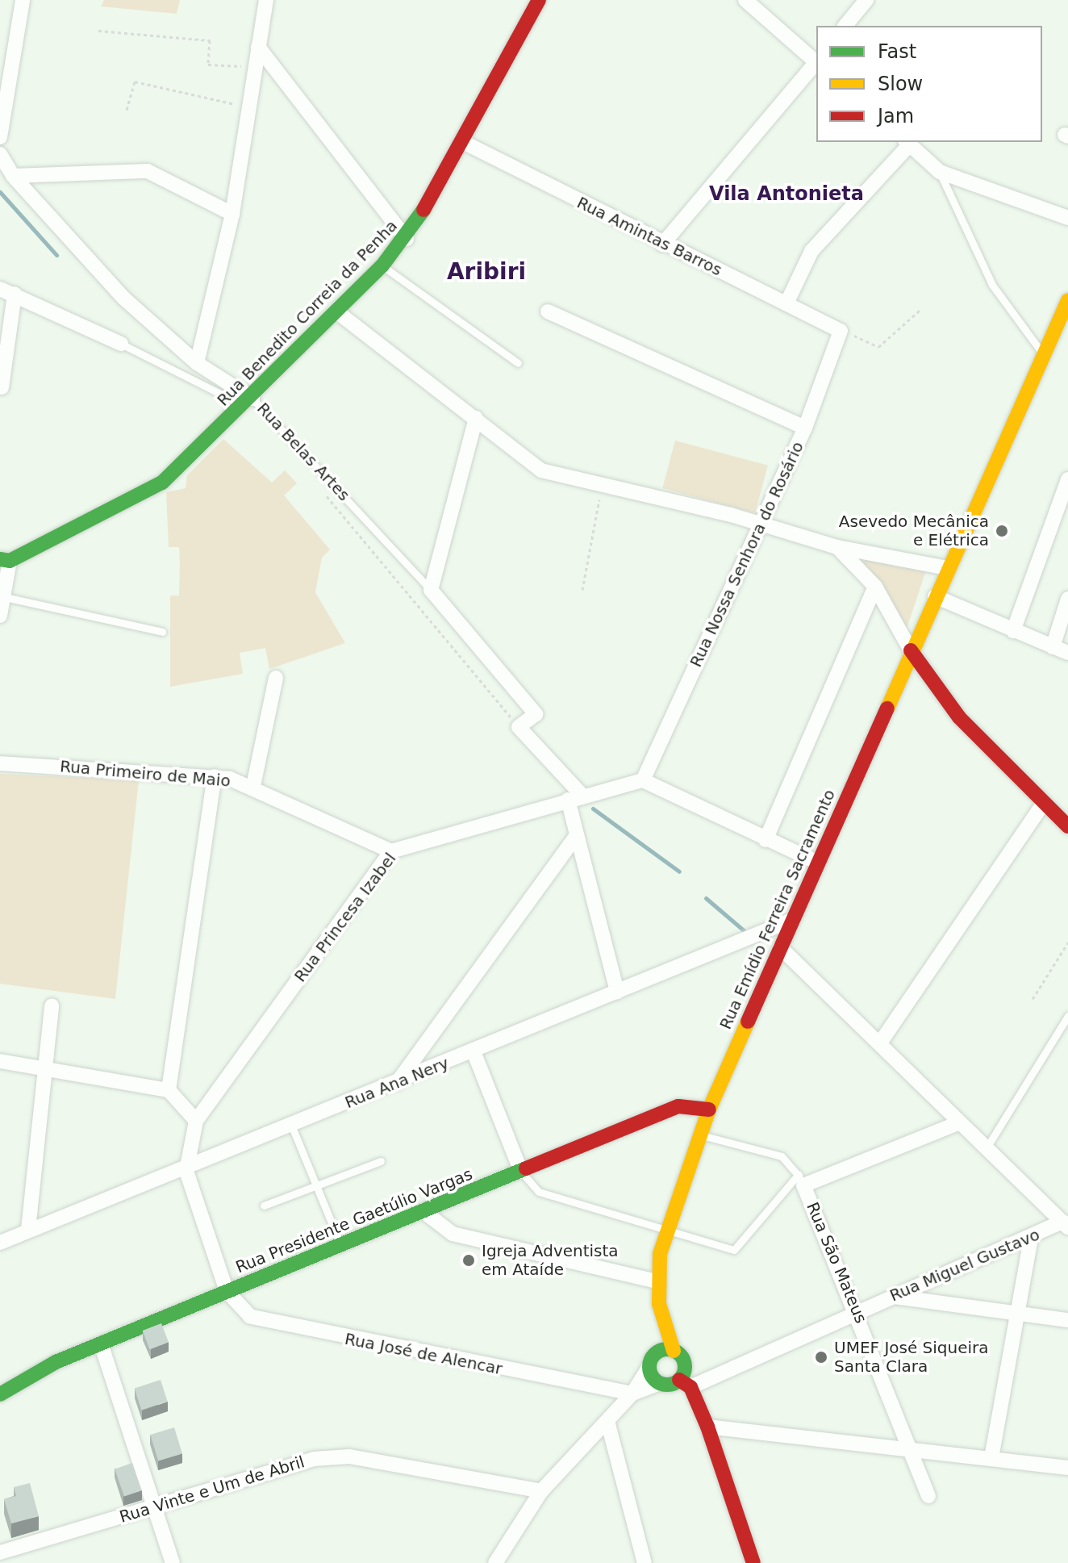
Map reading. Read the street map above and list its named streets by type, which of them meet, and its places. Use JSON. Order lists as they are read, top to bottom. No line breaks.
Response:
{"streets":{"street":["Rua Amintas Barros","Rua Benedito Correia da Penha","Rua Belas Artes","Rua Nossa Senhora do Rosário","Rua Primeiro de Maio","Rua Emídio Ferreira Sacramento","Rua Princesa Izabel","Rua Ana Nery","Rua Presidente Gaetúlio Vargas","Rua São Mateus","Rua Miguel Gustavo","Rua José de Alencar","Rua Vinte e Um de Abril"]},"crossings":[["Rua Amintas Barros","Rua Benedito Correia da Penha"],["Rua Amintas Barros","Rua Nossa Senhora do Rosário"],["Rua Benedito Correia da Penha","Rua Belas Artes"],["Rua Nossa Senhora do Rosário","Rua Princesa Izabel"],["Rua Primeiro de Maio","Rua Princesa Izabel"],["Rua Emídio Ferreira Sacramento","Rua Ana Nery"],["Rua Emídio Ferreira Sacramento","Rua Presidente Gaetúlio Vargas"],["Rua Emídio Ferreira Sacramento","Rua Miguel Gustavo"],["Rua Princesa Izabel","Rua Ana Nery"],["Rua Presidente Gaetúlio Vargas","Rua José de Alencar"],["Rua São Mateus","Rua Miguel Gustavo"]],"districts":["Vila Antonieta","Aribiri"],"places":["Asevedo Mecânica e Elétrica","Igreja Adventista em Ataíde","UMEF José Siqueira Santa Clara"],"legend":["Fast","Slow","Jam"]}
